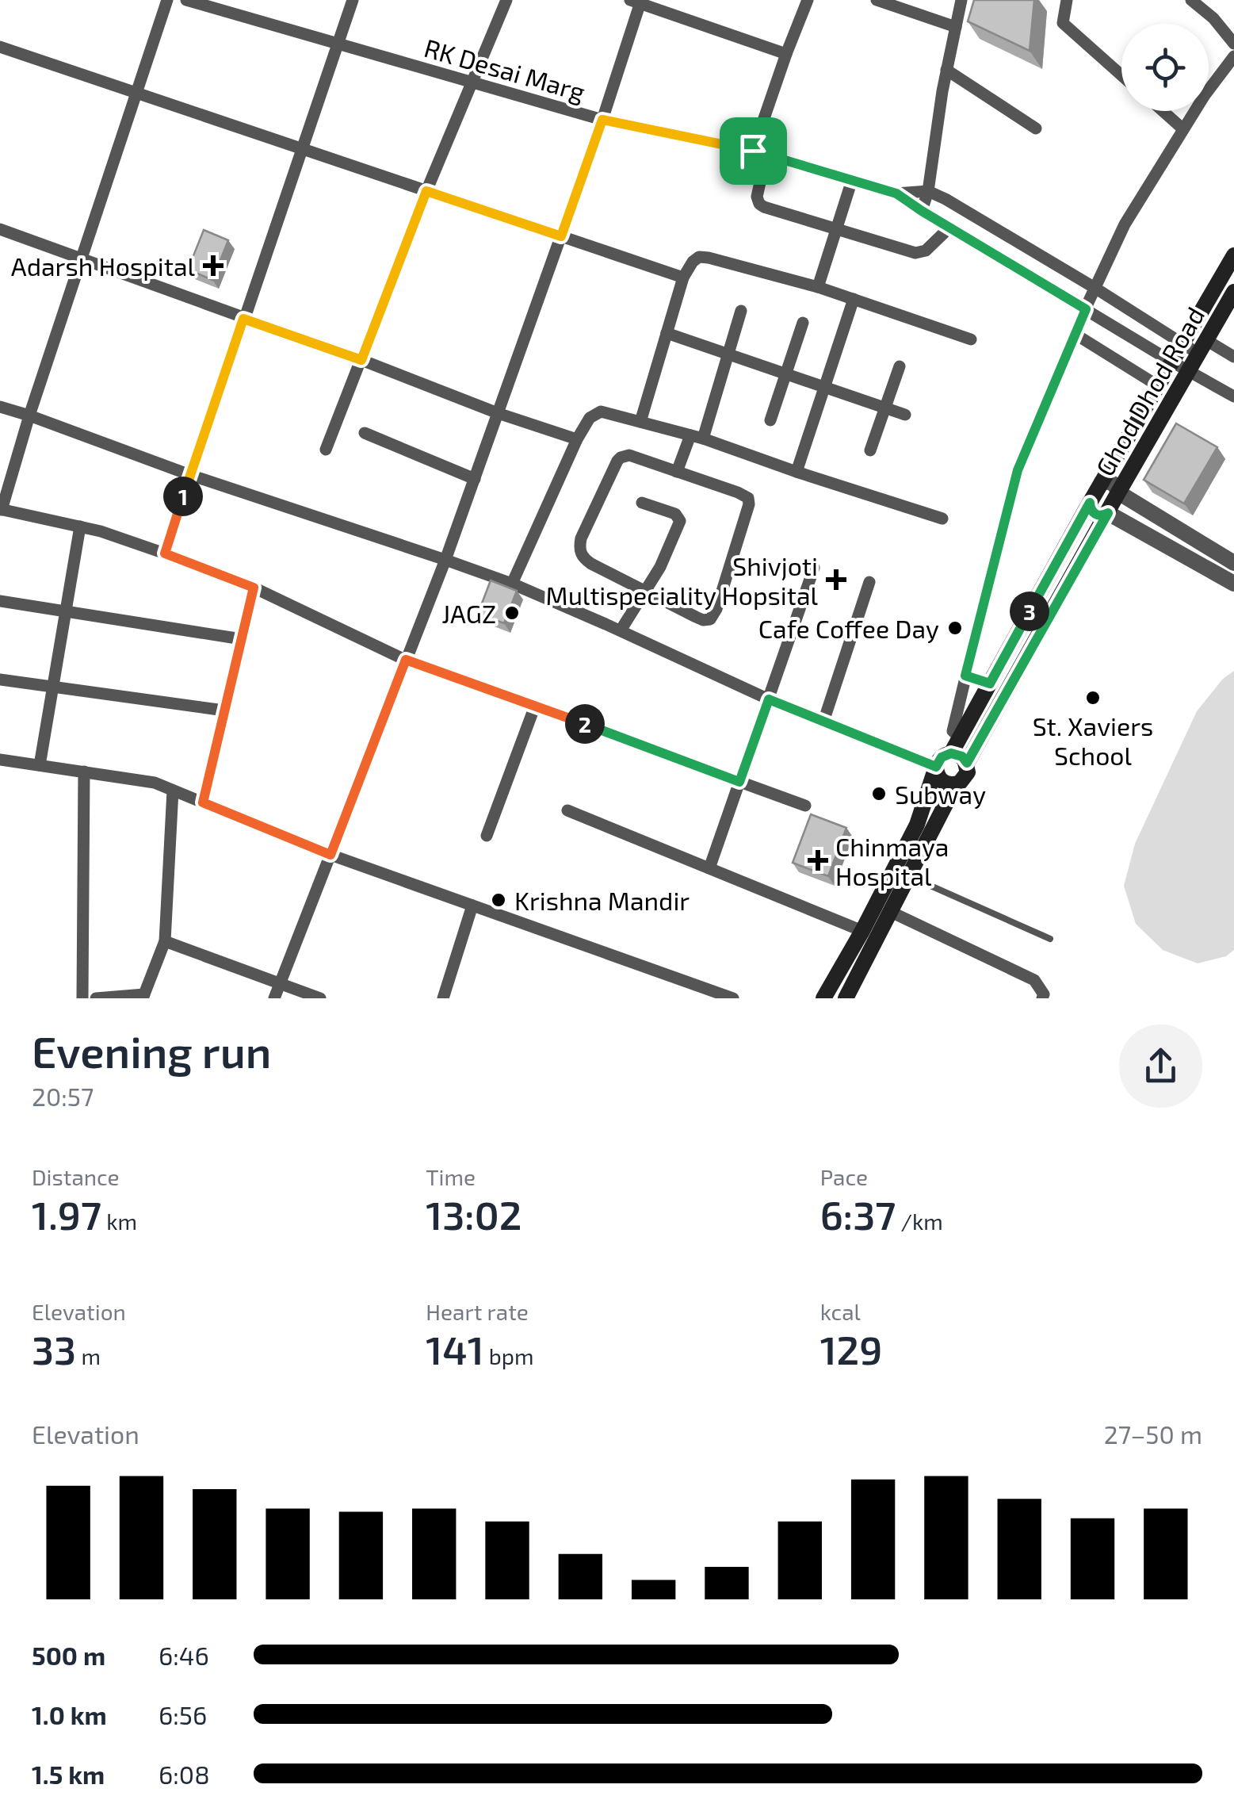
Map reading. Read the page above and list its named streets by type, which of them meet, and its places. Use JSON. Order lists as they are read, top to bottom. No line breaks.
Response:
{"streets":{"main road":["Ghod Dhod Road"],"street":["RK Desai Marg"]},"crossings":[["RK Desai Marg","Ghod Dhod Road"]],"places":{"health":["Adarsh Hospital","Shivjoti Multispeciality Hopsital","Chinmaya Hospital"],"other":["JAGZ","Cafe Coffee Day","St. Xaviers School","Subway","Krishna Mandir"]},"page":{"pins":["1","3","2"],"heading":["Evening run","20:57"],"stats":[["Distance","1.97 km"],["Time","13:02"],["Pace","6:37 /km"],["Elevation","33 m"],["Heart rate","141 bpm"],["kcal","129"]],"chart":["Elevation","27–50 m"],"list":[{"name":"500 m","note":"6:46"},{"name":"1.0 km","note":"6:56"},{"name":"1.5 km","note":"6:08"}]}}
